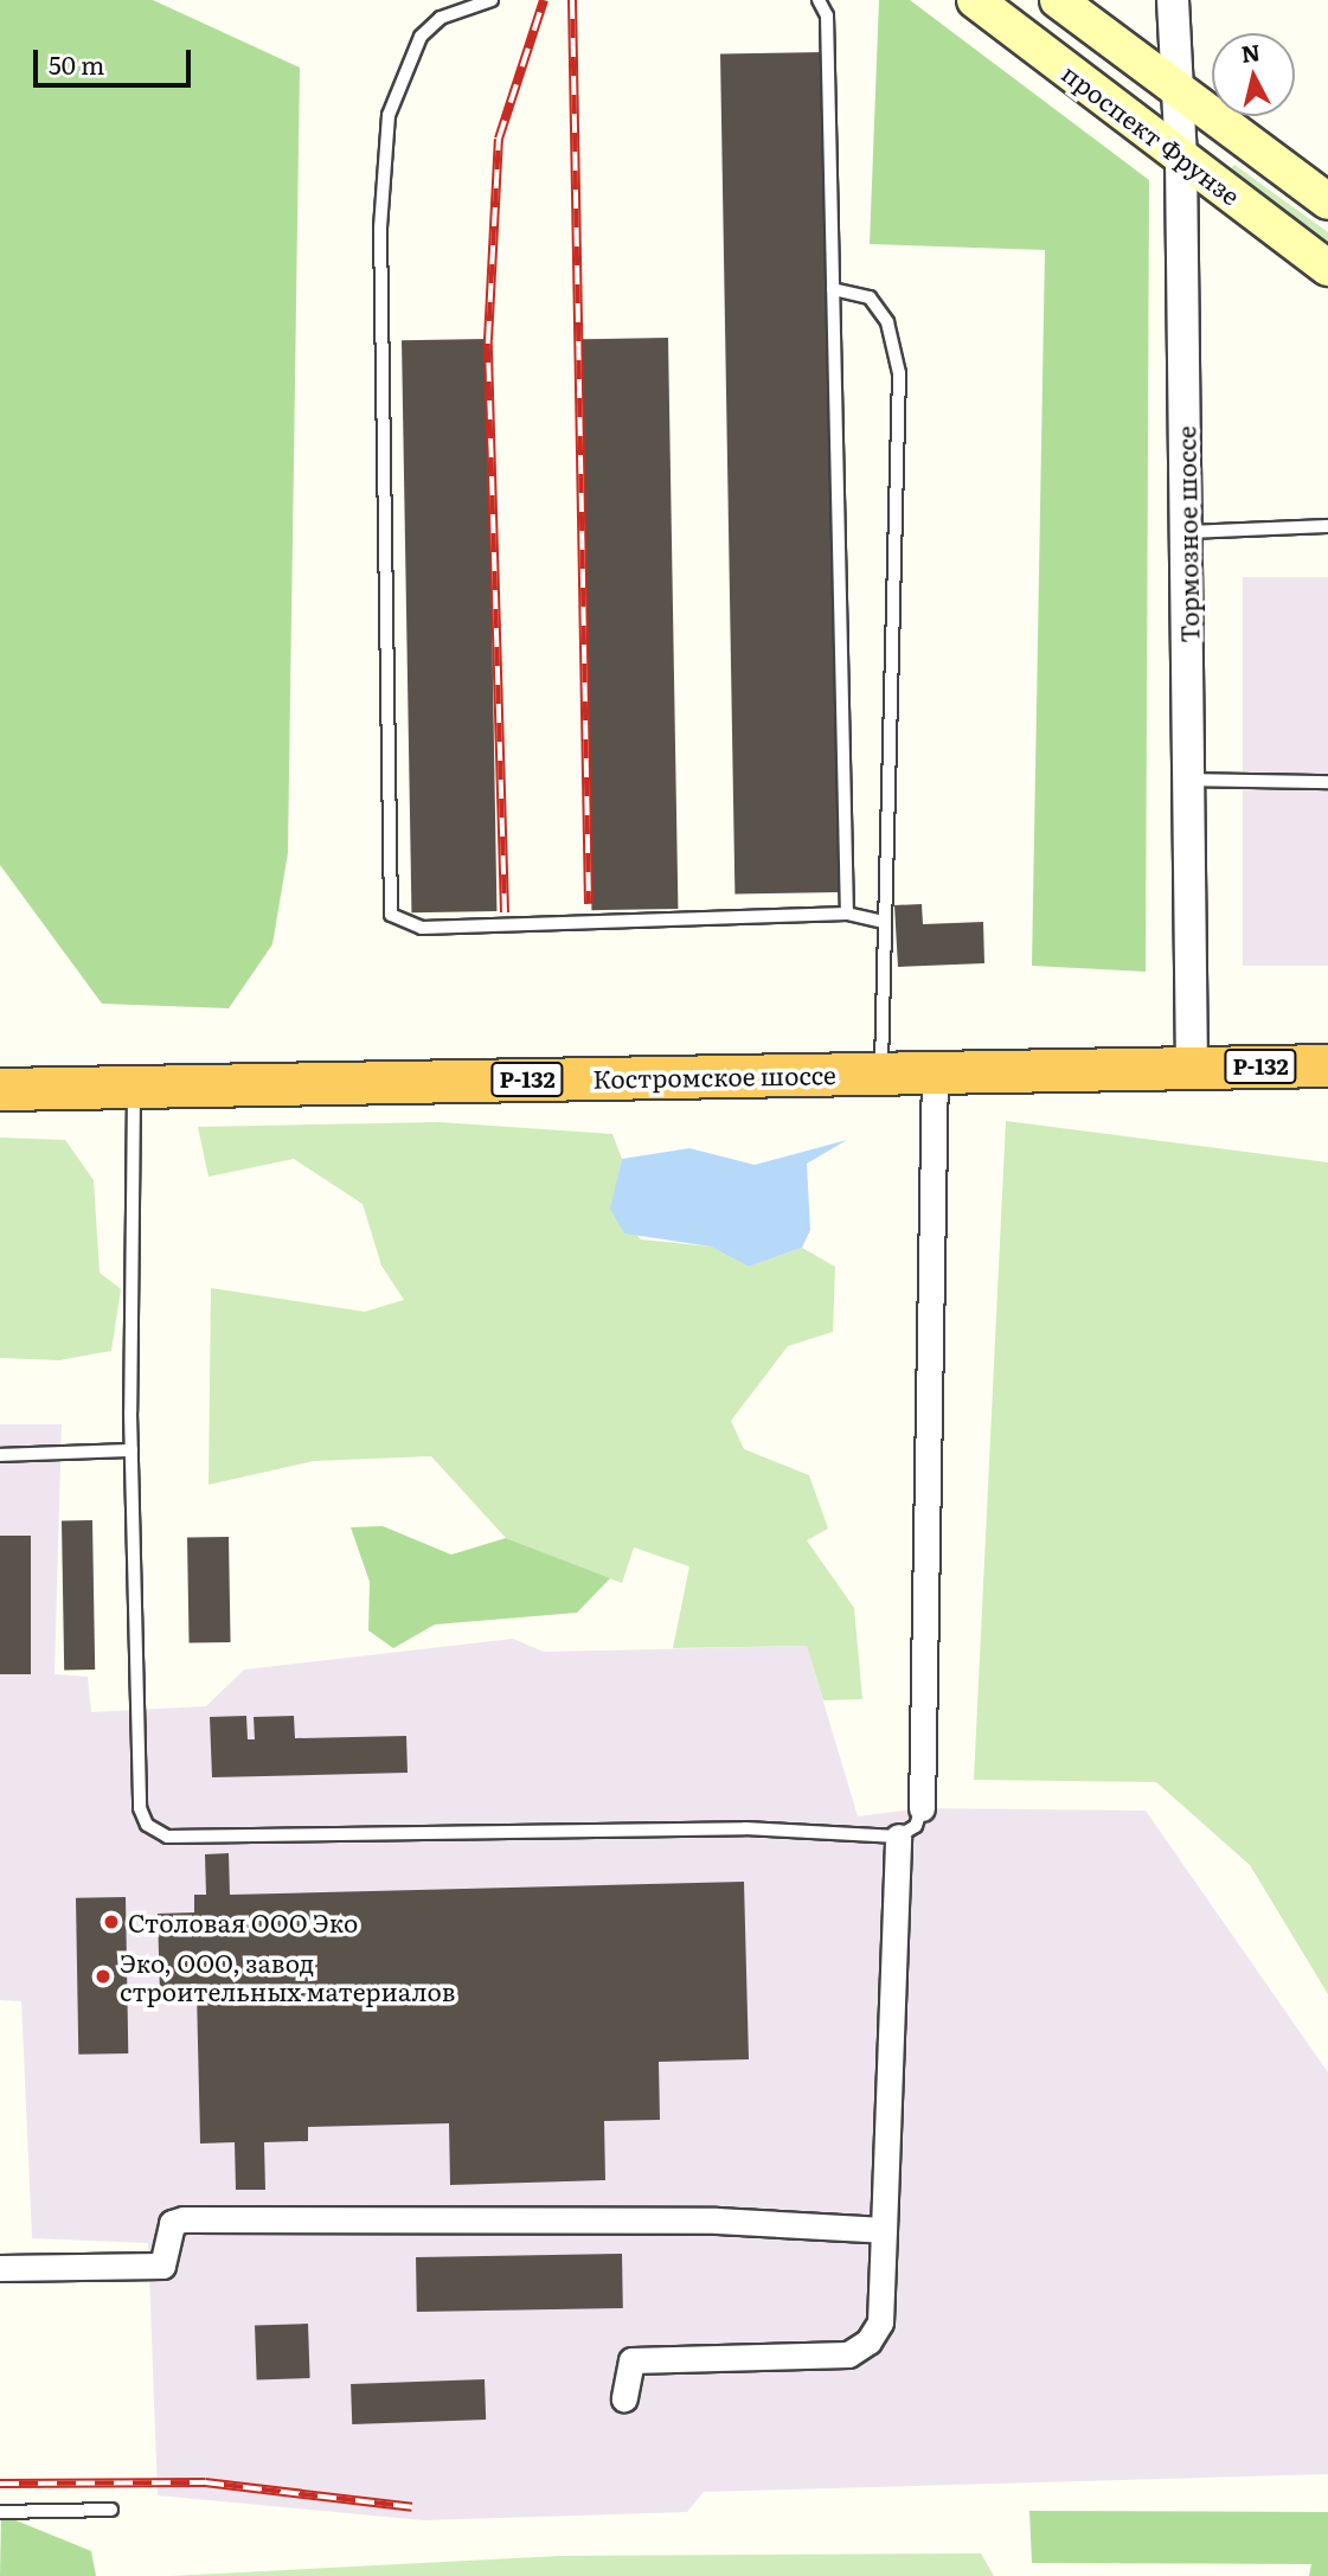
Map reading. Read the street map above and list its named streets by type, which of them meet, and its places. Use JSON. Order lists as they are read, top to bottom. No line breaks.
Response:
{"streets":{"highway":["Р-132","Костромское шоссе"],"main road":["проспект Фрунзе"],"street":["Тормозное шоссе"]},"crossings":[["проспект Фрунзе","Тормозное шоссе"],["Тормозное шоссе","Костромское шоссе"]],"places":["Столовая ООО Эко","Эко, ООО, завод строительных материалов"],"scale_bar":"50 m","north":"top"}
